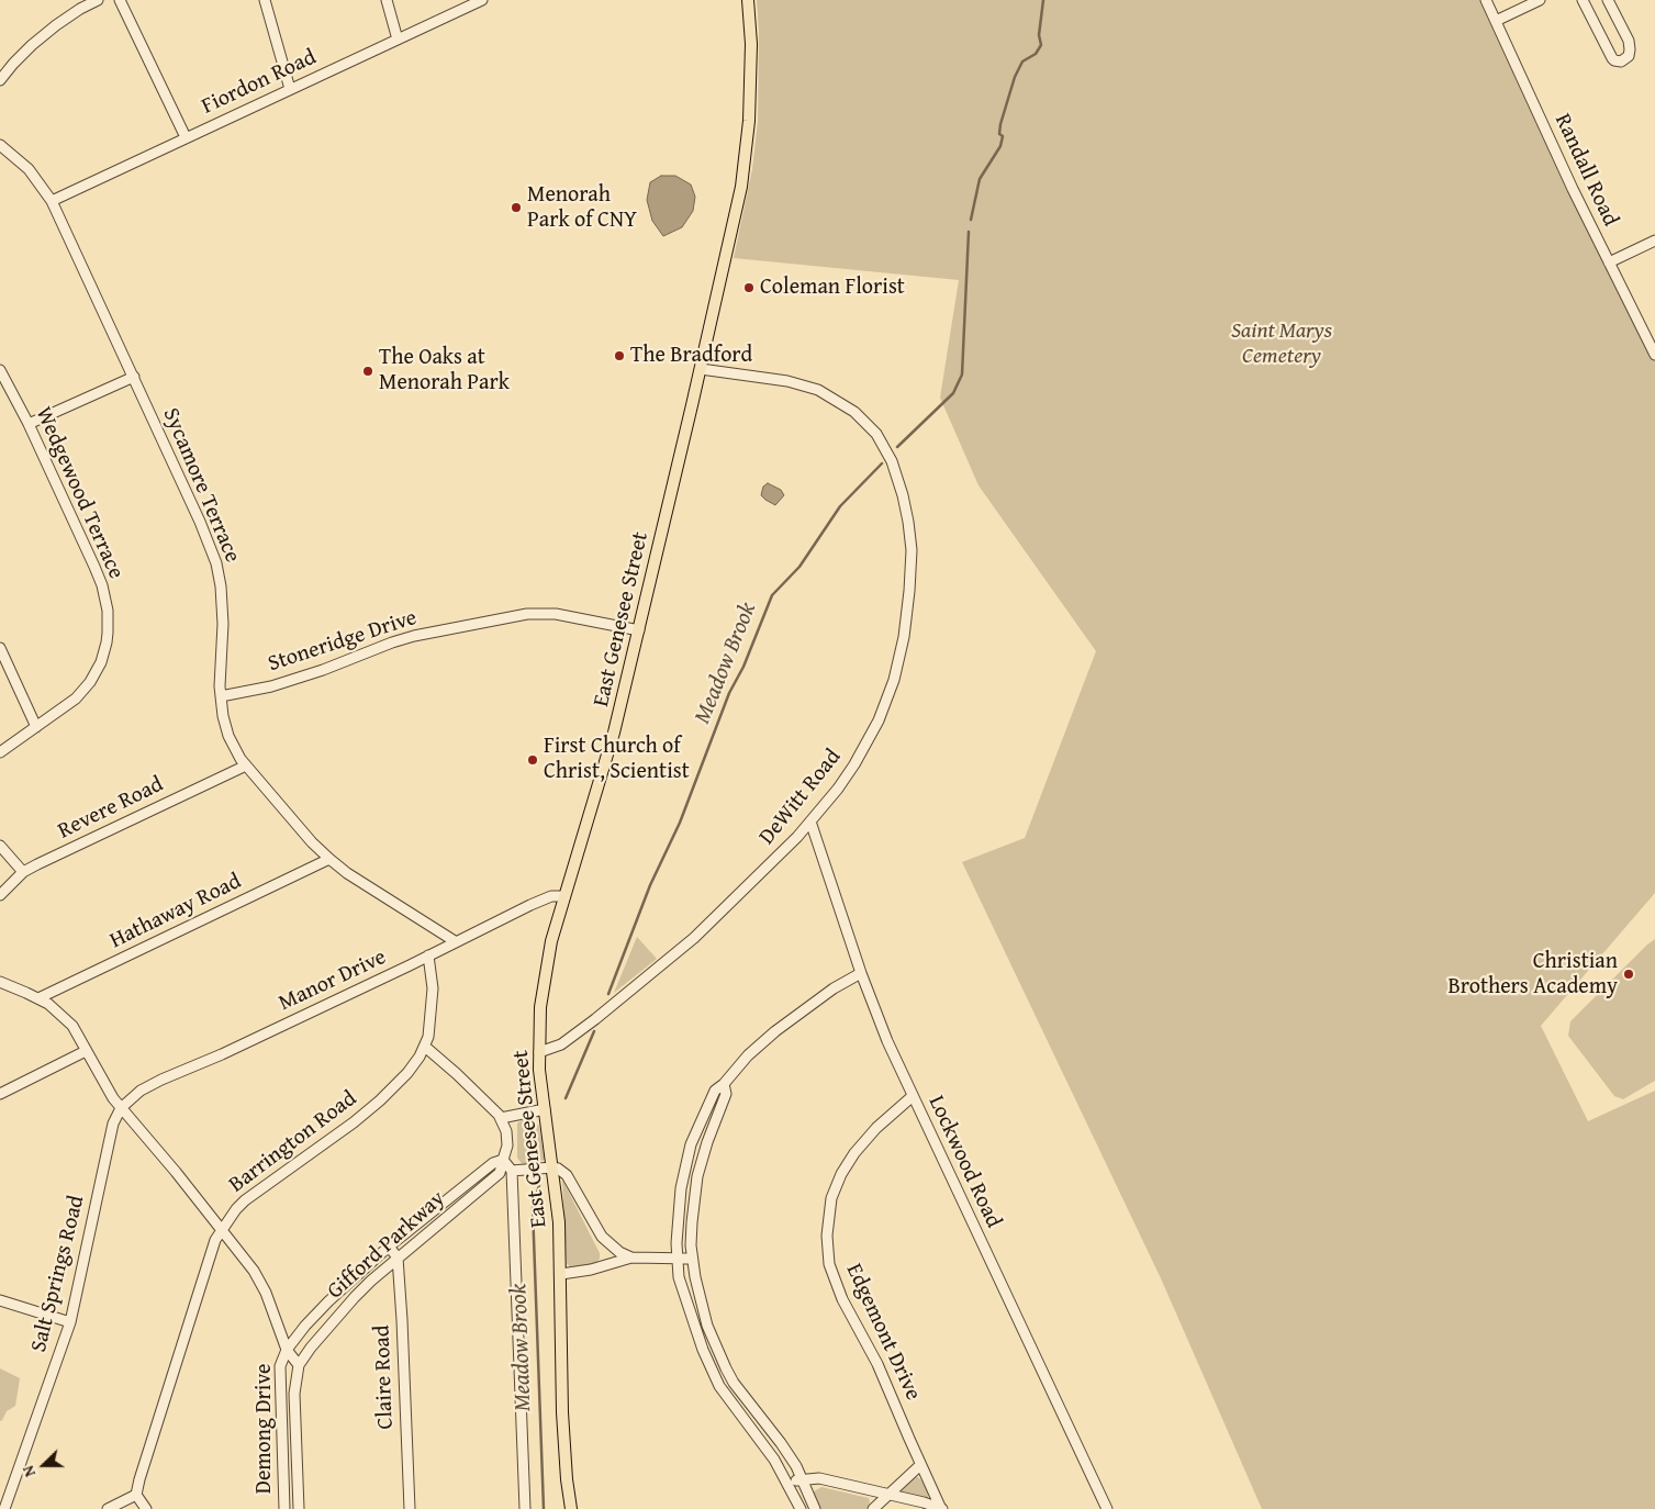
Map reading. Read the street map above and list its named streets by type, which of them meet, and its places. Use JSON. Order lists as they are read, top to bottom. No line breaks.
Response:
{"streets":{"main road":["East Genesee Street"],"street":["Fiordon Road","Randall Road","Sycamore Terrace","Wedgewood Terrace","Stoneridge Drive","DeWitt Road","Revere Road","Hathaway Road","Manor Drive","Barrington Road","Lockwood Road","Gifford Parkway","Salt Springs Road","Edgemont Drive","Claire Road","Demong Drive"]},"crossings":[["Fiordon Road","Sycamore Terrace"],["Sycamore Terrace","Stoneridge Drive"],["Sycamore Terrace","Revere Road"],["Sycamore Terrace","Hathaway Road"],["Sycamore Terrace","Manor Drive"],["East Genesee Street","Stoneridge Drive"],["East Genesee Street","DeWitt Road"],["East Genesee Street","Manor Drive"],["DeWitt Road","Lockwood Road"],["Hathaway Road","Demong Drive"],["Manor Drive","Barrington Road"],["Manor Drive","Salt Springs Road"],["Manor Drive","Demong Drive"],["Barrington Road","Demong Drive"],["Lockwood Road","Edgemont Drive"],["Gifford Parkway","Claire Road"],["Gifford Parkway","Demong Drive"],["Salt Springs Road","Demong Drive"]],"water":["Meadow Brook"],"parks":["Saint Marys Cemetery"],"places":["Menorah Park of CNY","Coleman Florist","The Bradford","The Oaks at Menorah Park","First Church of Christ, Scientist","Christian Brothers Academy"],"north":"left"}
